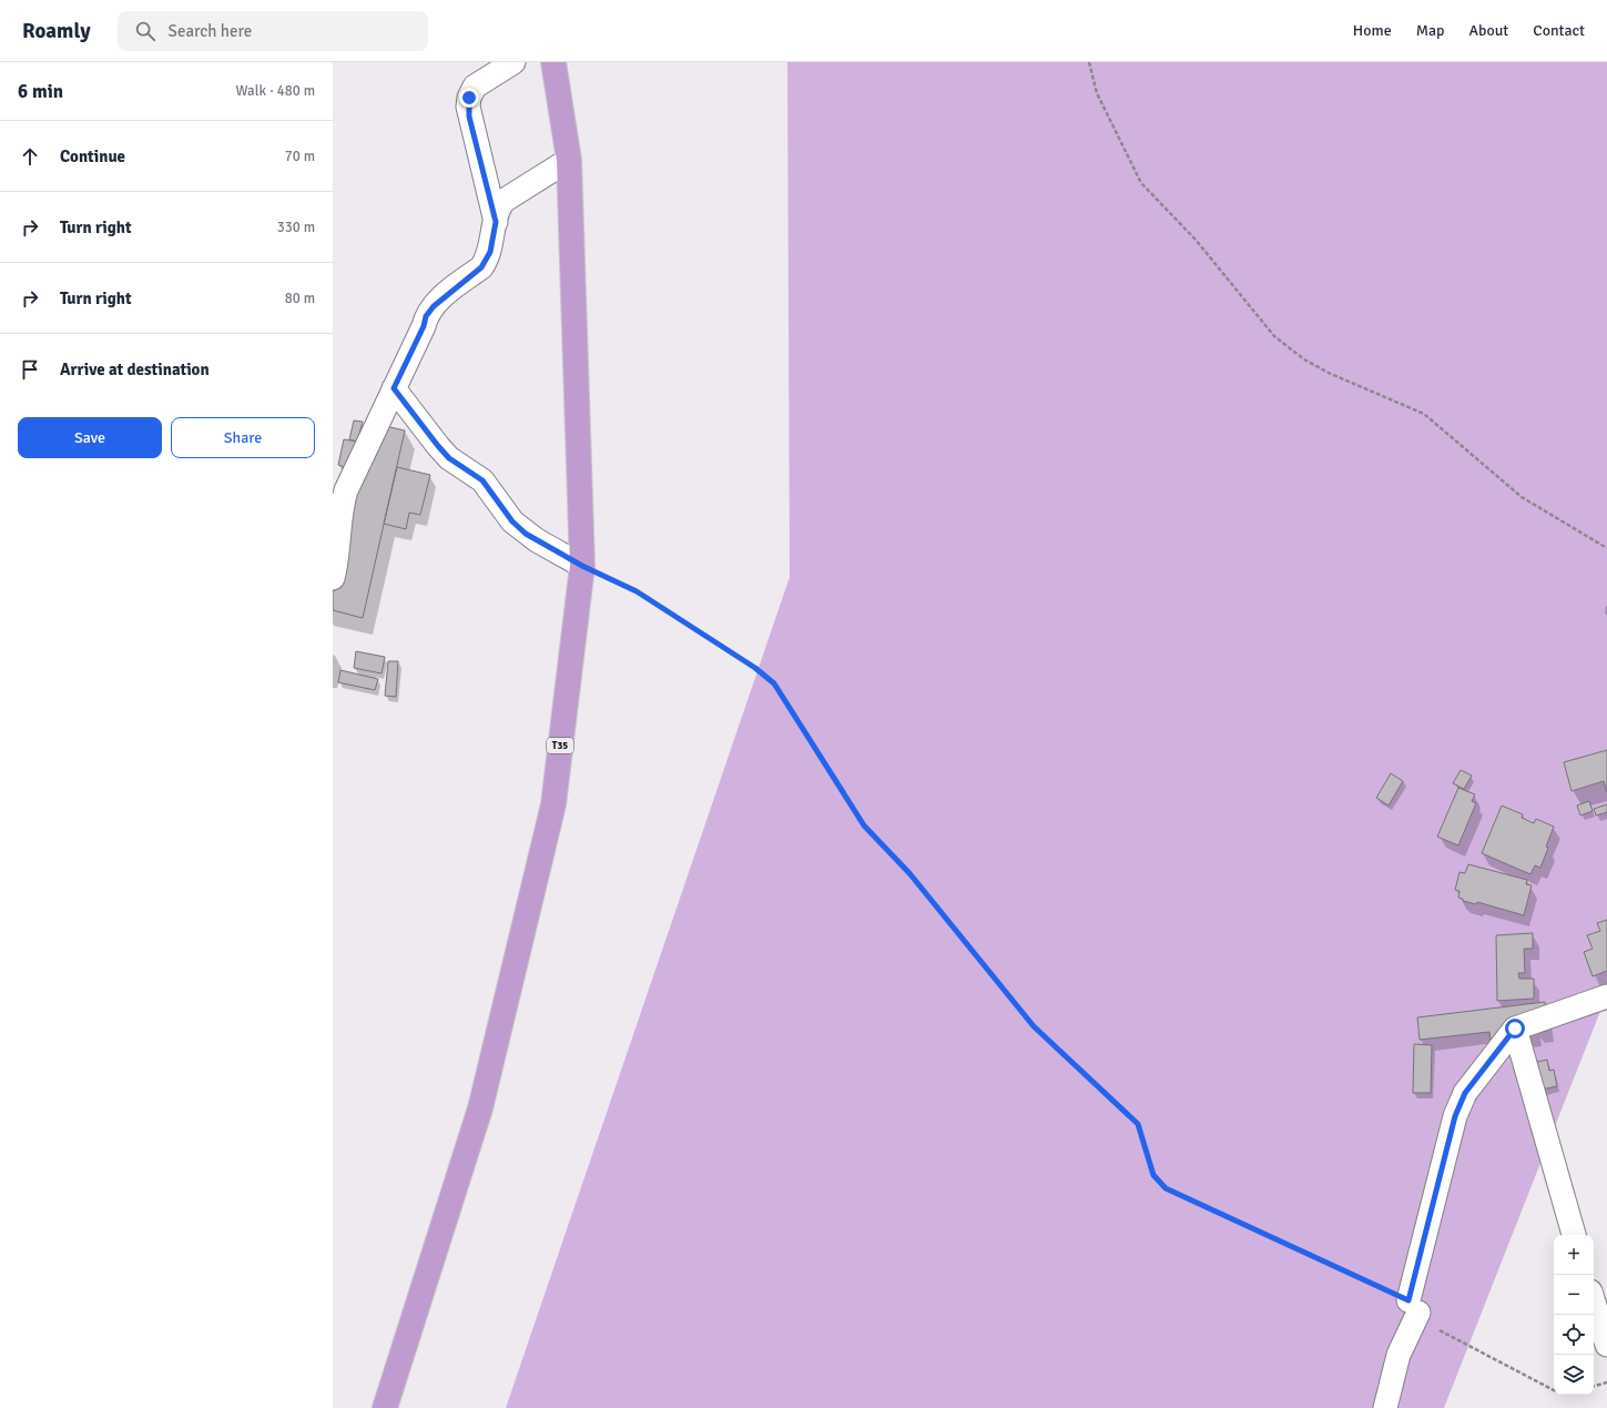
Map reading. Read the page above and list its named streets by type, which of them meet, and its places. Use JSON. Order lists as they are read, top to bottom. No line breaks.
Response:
{"streets":{"highway":["T35"]},"page":{"header":"Roamly","search":"Search here","nav":["Home","Map","About","Contact"],"heading":["6 min","Walk · 480 m"],"list":[["Continue","70 m"],["Turn right","330 m"],["Turn right","80 m"],"Arrive at destination"],"buttons":["Save","Share"],"map_buttons":["+","−"]}}
